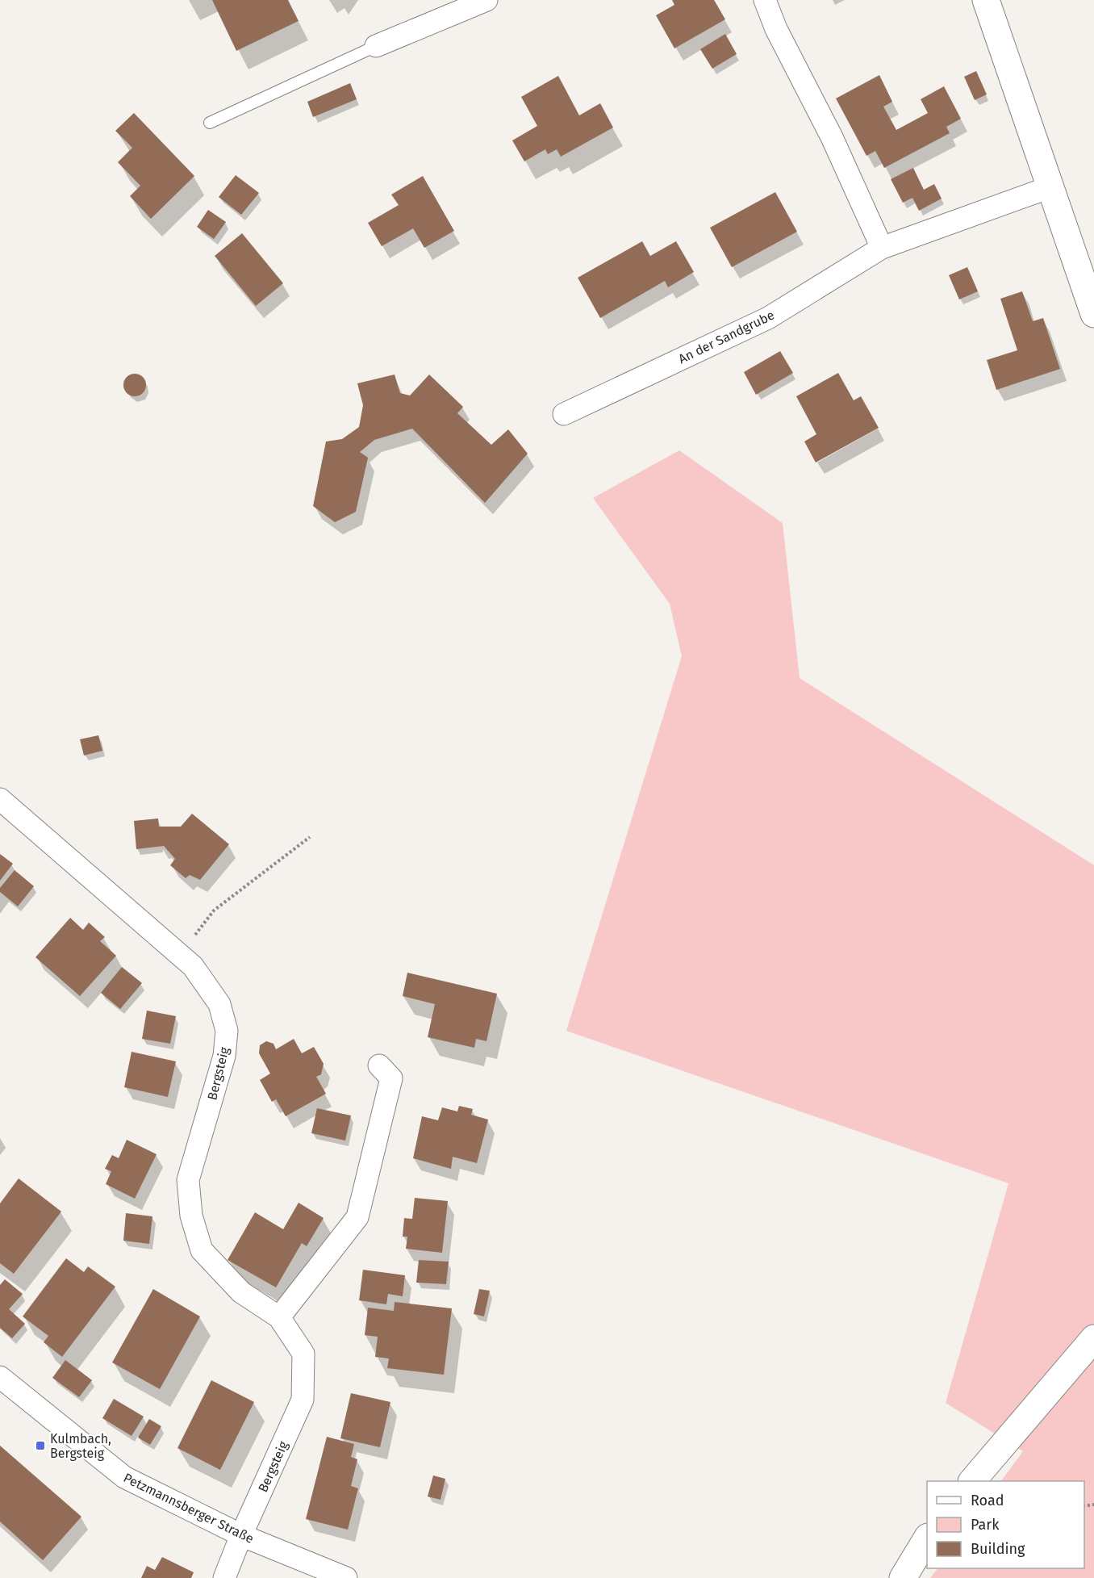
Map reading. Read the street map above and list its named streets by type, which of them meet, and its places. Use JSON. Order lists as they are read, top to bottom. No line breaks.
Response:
{"streets":{"street":["An der Sandgrube","Bergsteig","Petzmannsberger Straße"]},"crossings":[["Bergsteig","Petzmannsberger Straße"]],"places":{"transit":["Kulmbach, Bergsteig"]},"legend":["Road","Park","Building"]}
